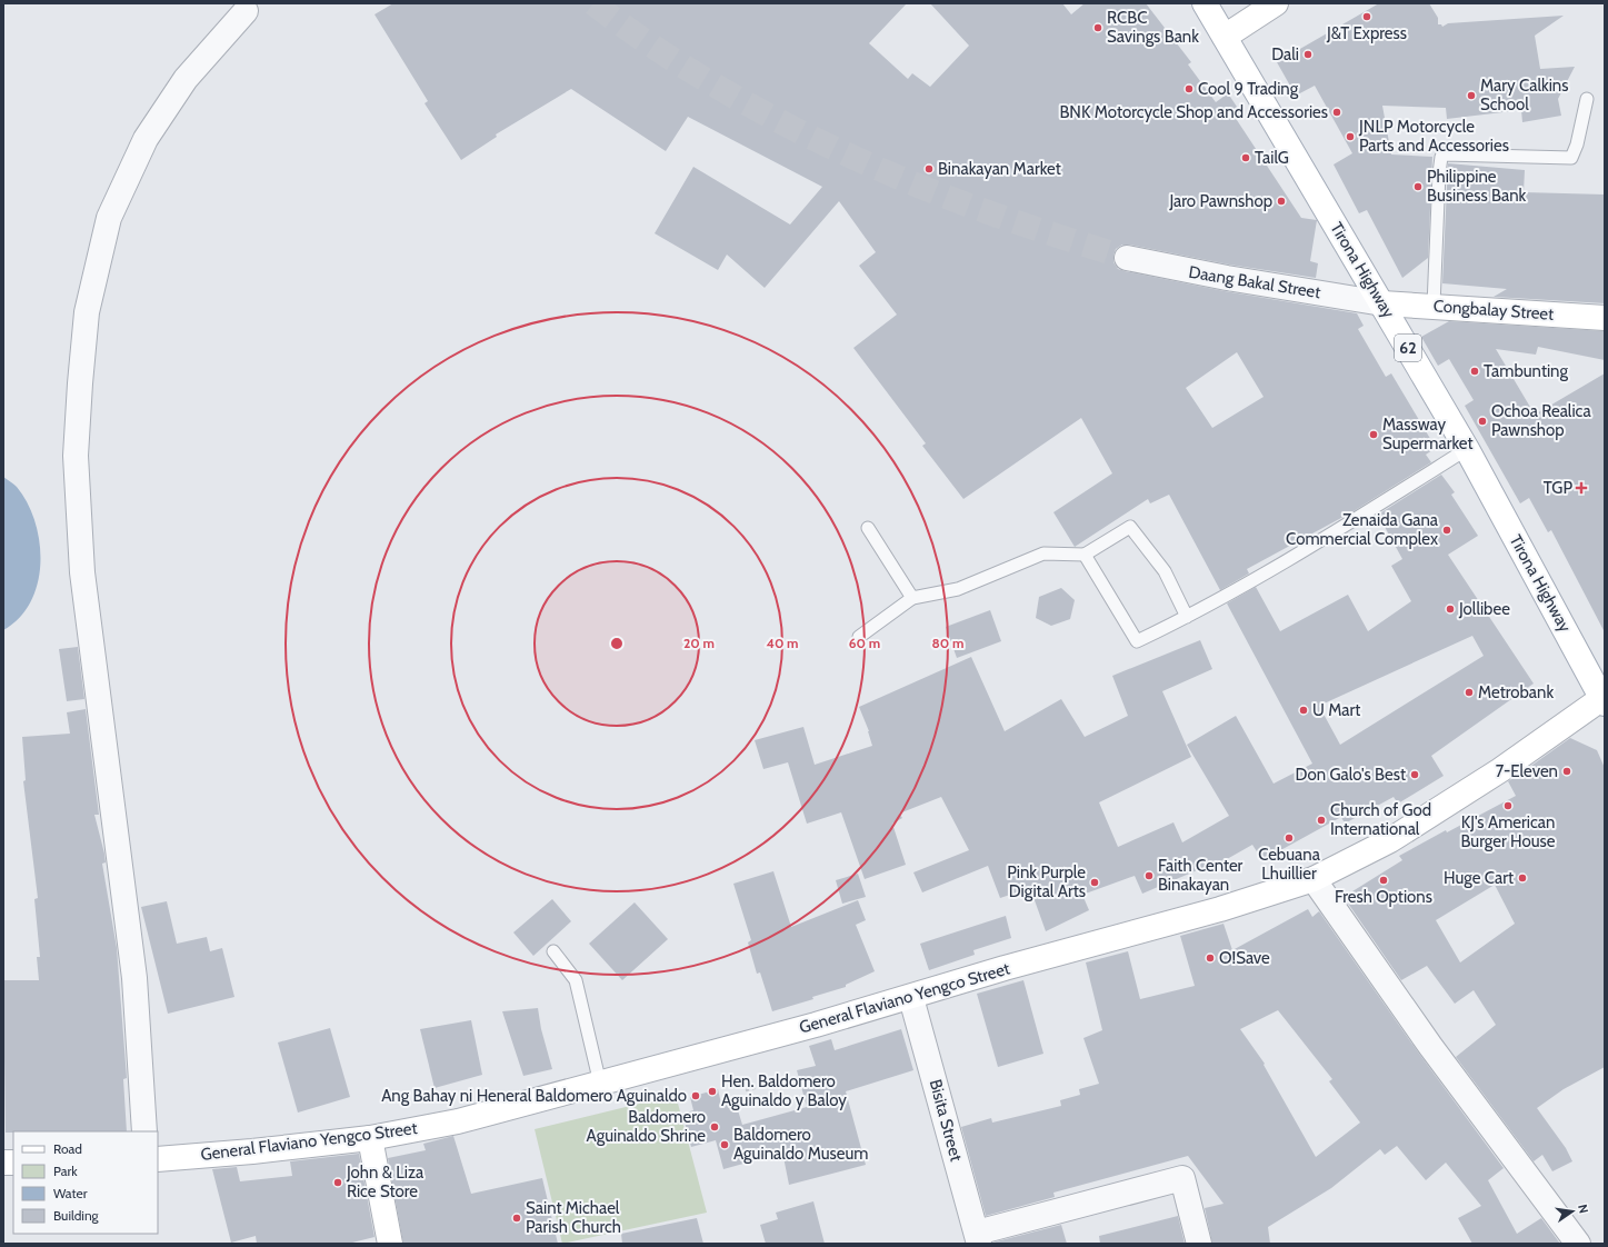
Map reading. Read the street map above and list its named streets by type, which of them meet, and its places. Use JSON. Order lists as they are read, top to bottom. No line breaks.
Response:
{"streets":{"main road":["Tirona Highway","Congbalay Street","62","General Flaviano Yengco Street"],"street":["Daang Bakal Street","Bisita Street"]},"crossings":[["Tirona Highway","Daang Bakal Street"],["Tirona Highway","Congbalay Street"],["Tirona Highway","General Flaviano Yengco Street"],["Daang Bakal Street","Congbalay Street"],["General Flaviano Yengco Street","Bisita Street"]],"places":{"other":["J&T Express","RCBC Savings Bank","Dali","Cool 9 Trading","Mary Calkins School","BNK Motorcycle Shop and Accessories","JNLP Motorcycle Parts and Accessories","TailG","Binakayan Market","Philippine Business Bank","Jaro Pawnshop","Tambunting","Ochoa Realica Pawnshop","Massway Supermarket","Zenaida Gana Commercial Complex","Jollibee","Metrobank","U Mart","7-Eleven","Don Galo's Best","KJ's American Burger House","Church of God International","Cebuana Lhuillier","Faith Center Binakayan","Huge Cart","Fresh Options","Pink Purple Digital Arts","O!Save","Hen. Baldomero Aguinaldo y Baloy","Ang Bahay ni Heneral Baldomero Aguinaldo","Baldomero Aguinaldo Shrine","Baldomero Aguinaldo Museum","John & Liza Rice Store","Saint Michael Parish Church"],"health":["TGP"]},"legend":["Road","Park","Water","Building"],"north":"right","rings":["20 m","40 m","60 m","80 m"]}
